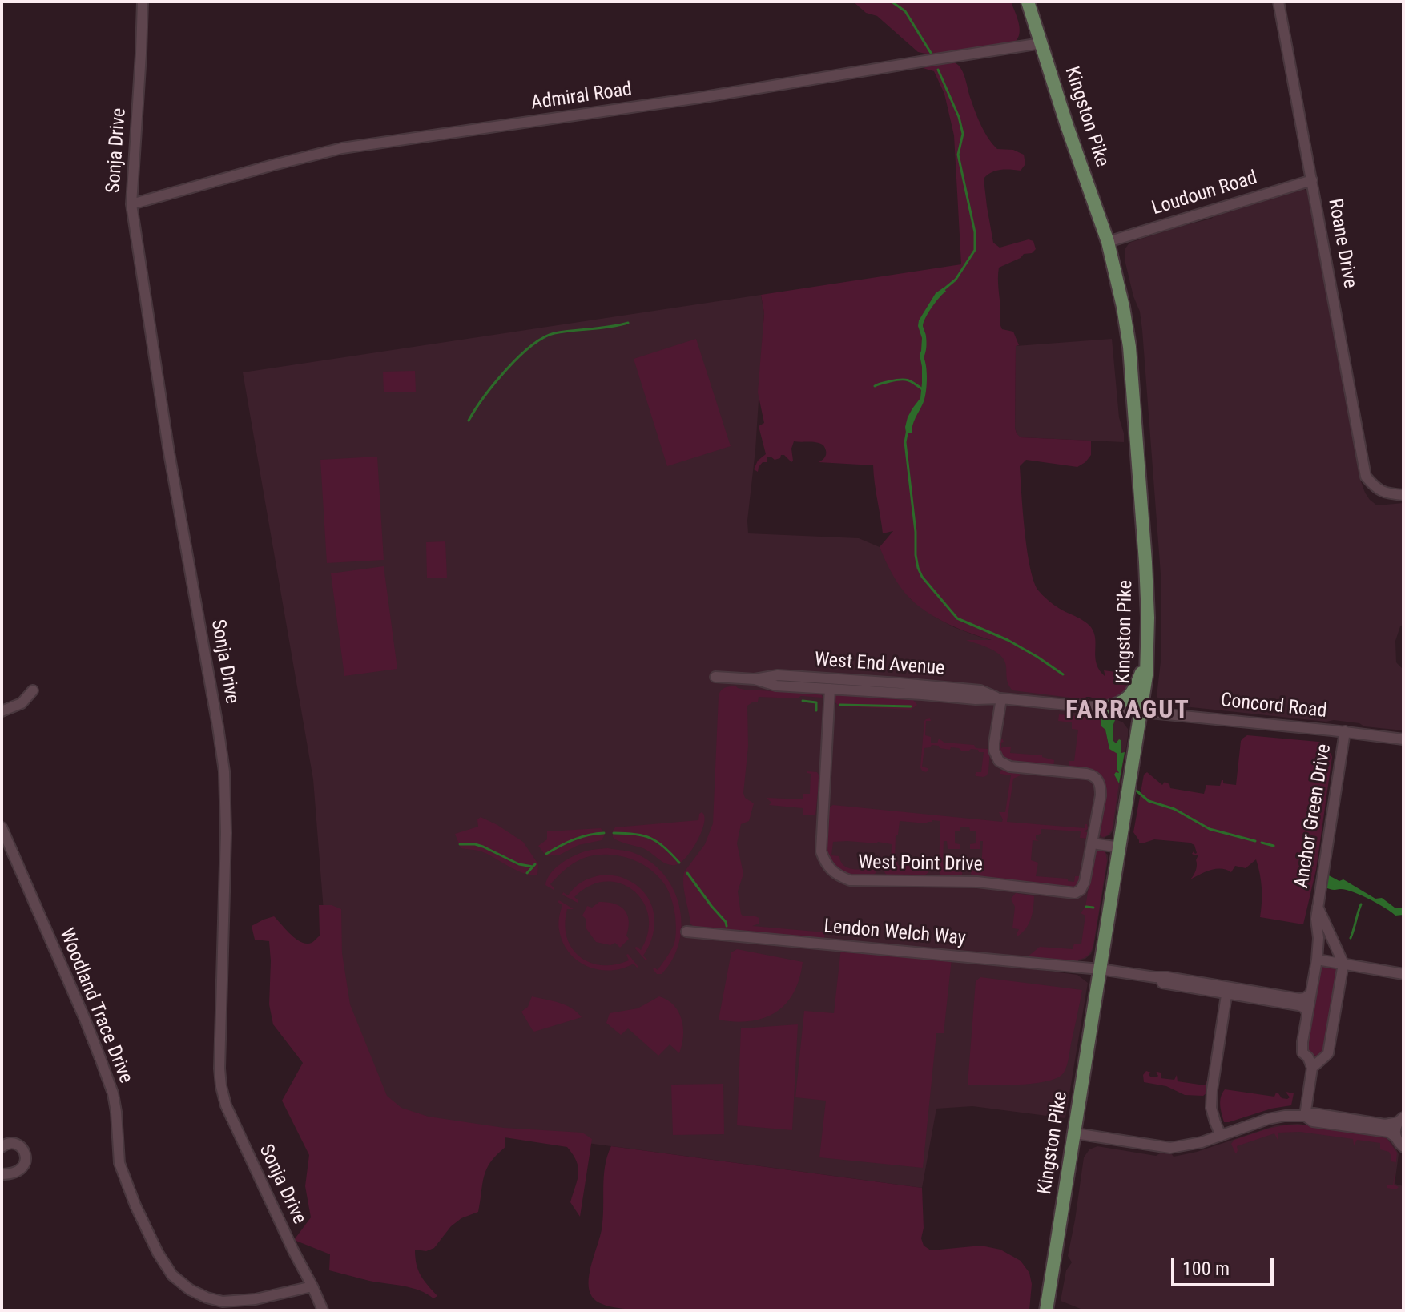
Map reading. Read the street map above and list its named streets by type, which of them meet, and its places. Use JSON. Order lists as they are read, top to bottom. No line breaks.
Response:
{"streets":{"main road":["Kingston Pike"],"street":["Admiral Road","Sonja Drive","Loudoun Road","Roane Drive","West End Avenue","Concord Road","Anchor Green Drive","West Point Drive","Lendon Welch Way","Woodland Trace Drive"]},"crossings":[["Admiral Road","Kingston Pike"],["Admiral Road","Sonja Drive"],["Kingston Pike","Loudoun Road"],["Kingston Pike","West End Avenue"],["Kingston Pike","Concord Road"],["Kingston Pike","Lendon Welch Way"],["Sonja Drive","Woodland Trace Drive"],["Loudoun Road","Roane Drive"],["West End Avenue","Concord Road"],["West End Avenue","West Point Drive"],["Concord Road","Anchor Green Drive"]],"districts":["FARRAGUT"],"scale_bar":"100 m"}
